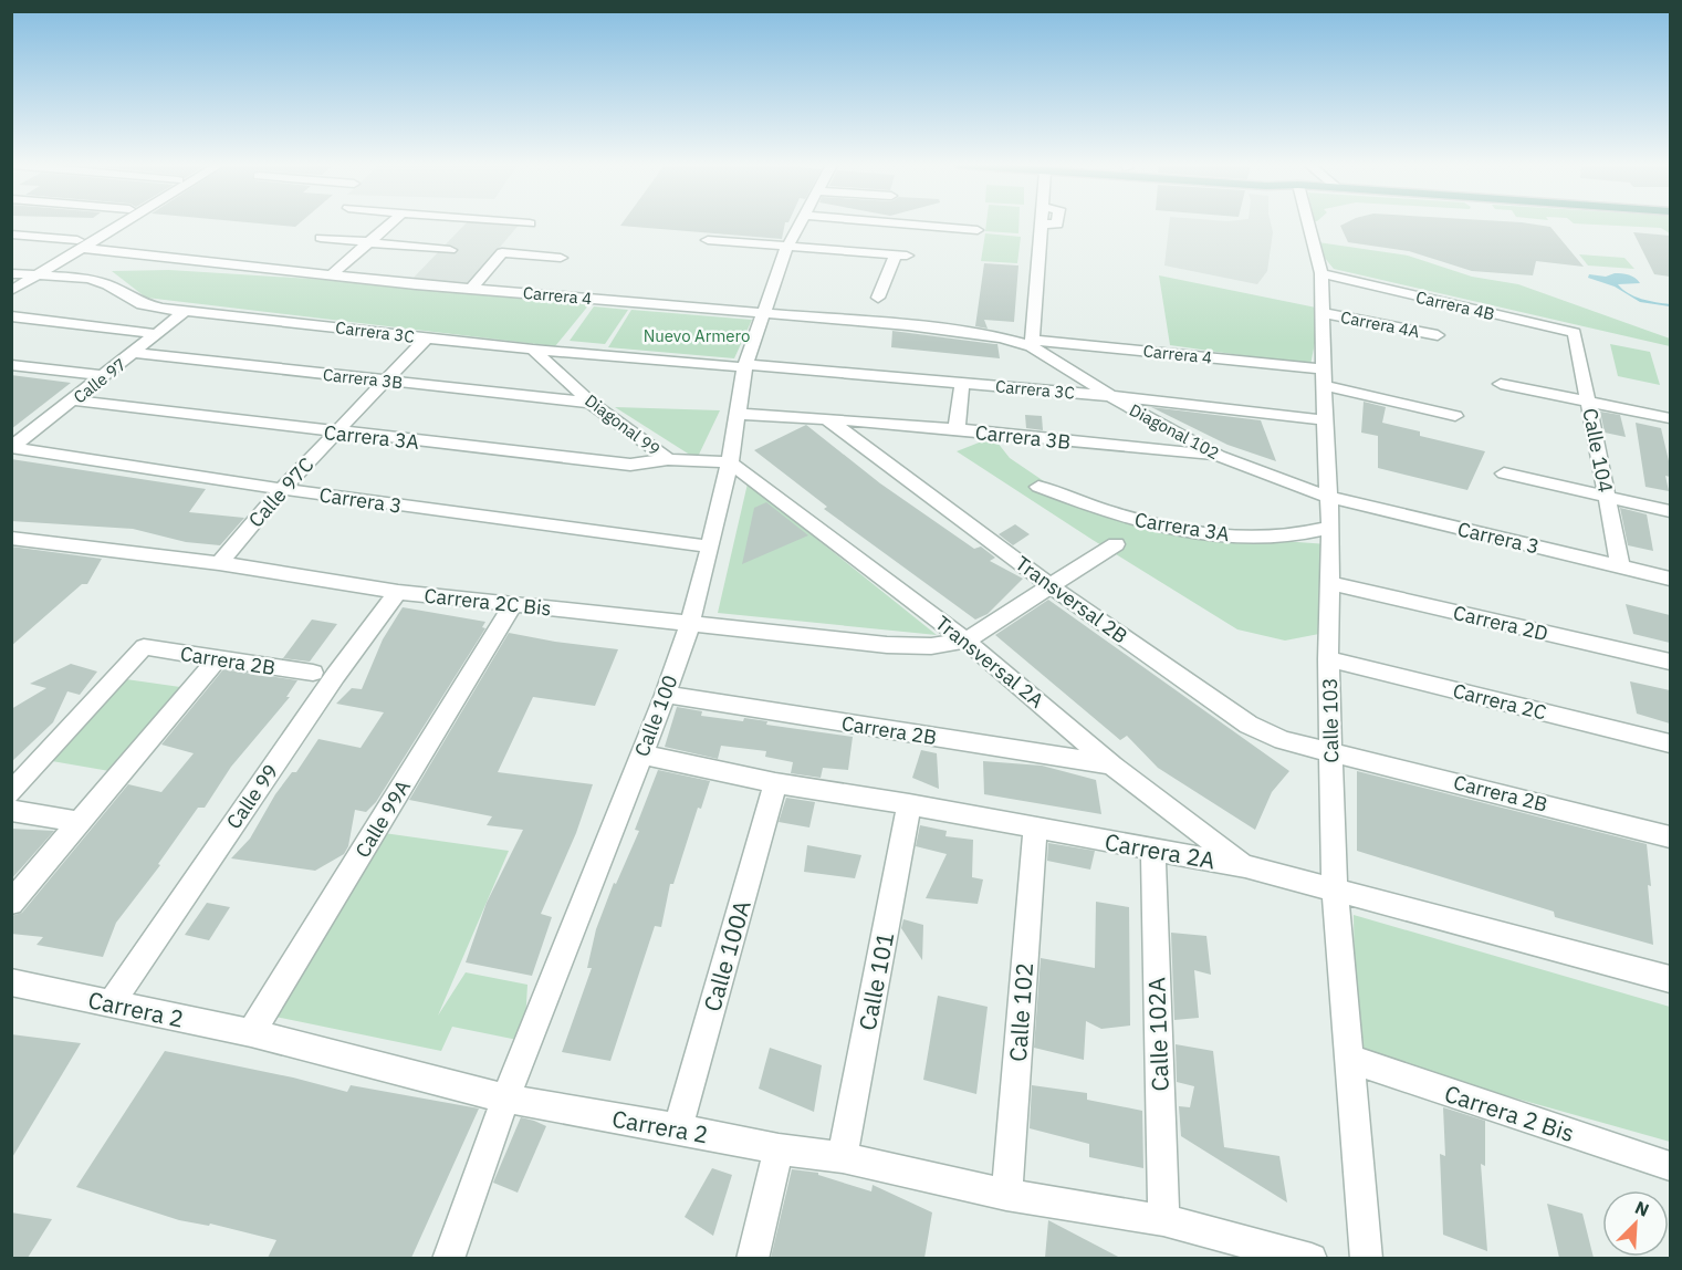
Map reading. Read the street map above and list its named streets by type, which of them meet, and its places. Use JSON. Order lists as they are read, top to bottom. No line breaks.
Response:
{"streets":{"street":["Carrera 4","Carrera 4B","Carrera 4A","Carrera 3C","Carrera 3B","Calle 97","Diagonal 99","Diagonal 102","Carrera 3A","Calle 104","Calle 97C","Carrera 3","Transversal 2B","Carrera 2C Bis","Carrera 2D","Carrera 2B","Transversal 2A","Carrera 2C","Calle 100","Calle 103","Calle 99","Calle 99A","Carrera 2A","Calle 100A","Calle 101","Carrera 2","Calle 102","Calle 102A","Carrera 2 Bis"]},"crossings":[["Carrera 4","Diagonal 102"],["Carrera 4","Calle 100"],["Carrera 4","Calle 103"],["Carrera 4B","Calle 104"],["Carrera 4B","Calle 103"],["Carrera 4A","Calle 103"],["Carrera 3C","Calle 97"],["Carrera 3C","Diagonal 99"],["Carrera 3C","Diagonal 102"],["Carrera 3C","Calle 97C"],["Carrera 3C","Calle 100"],["Carrera 3C","Calle 103"],["Carrera 3B","Calle 97"],["Carrera 3B","Diagonal 99"],["Carrera 3B","Diagonal 102"],["Carrera 3B","Calle 97C"],["Carrera 3B","Transversal 2B"],["Carrera 3B","Calle 100"],["Calle 97","Carrera 3A"],["Calle 97","Carrera 3"],["Diagonal 99","Carrera 3A"],["Diagonal 99","Transversal 2A"],["Diagonal 99","Calle 100"],["Diagonal 102","Carrera 3"],["Diagonal 102","Calle 103"],["Carrera 3A","Calle 97C"],["Carrera 3A","Calle 103"],["Calle 104","Carrera 3"],["Calle 97C","Carrera 3"],["Calle 97C","Carrera 2C Bis"],["Carrera 3","Calle 100"],["Carrera 3","Calle 103"],["Transversal 2B","Carrera 2B"],["Transversal 2B","Calle 103"],["Carrera 2C Bis","Transversal 2A"],["Carrera 2C Bis","Calle 100"],["Carrera 2C Bis","Calle 99"],["Carrera 2C Bis","Calle 99A"],["Carrera 2D","Calle 103"],["Carrera 2B","Transversal 2A"],["Carrera 2B","Calle 100"],["Carrera 2B","Calle 103"],["Transversal 2A","Calle 100"],["Transversal 2A","Carrera 2A"],["Carrera 2C","Calle 103"],["Calle 100","Carrera 2A"],["Calle 100","Carrera 2"],["Calle 103","Carrera 2A"],["Calle 103","Carrera 2 Bis"],["Calle 99","Carrera 2"],["Calle 99A","Carrera 2"],["Carrera 2A","Calle 100A"],["Carrera 2A","Calle 101"],["Carrera 2A","Calle 102"],["Carrera 2A","Calle 102A"],["Calle 100A","Carrera 2"],["Calle 101","Carrera 2"],["Carrera 2","Calle 102"],["Carrera 2","Calle 102A"]],"parks":["Nuevo Armero"],"north":"top right"}
